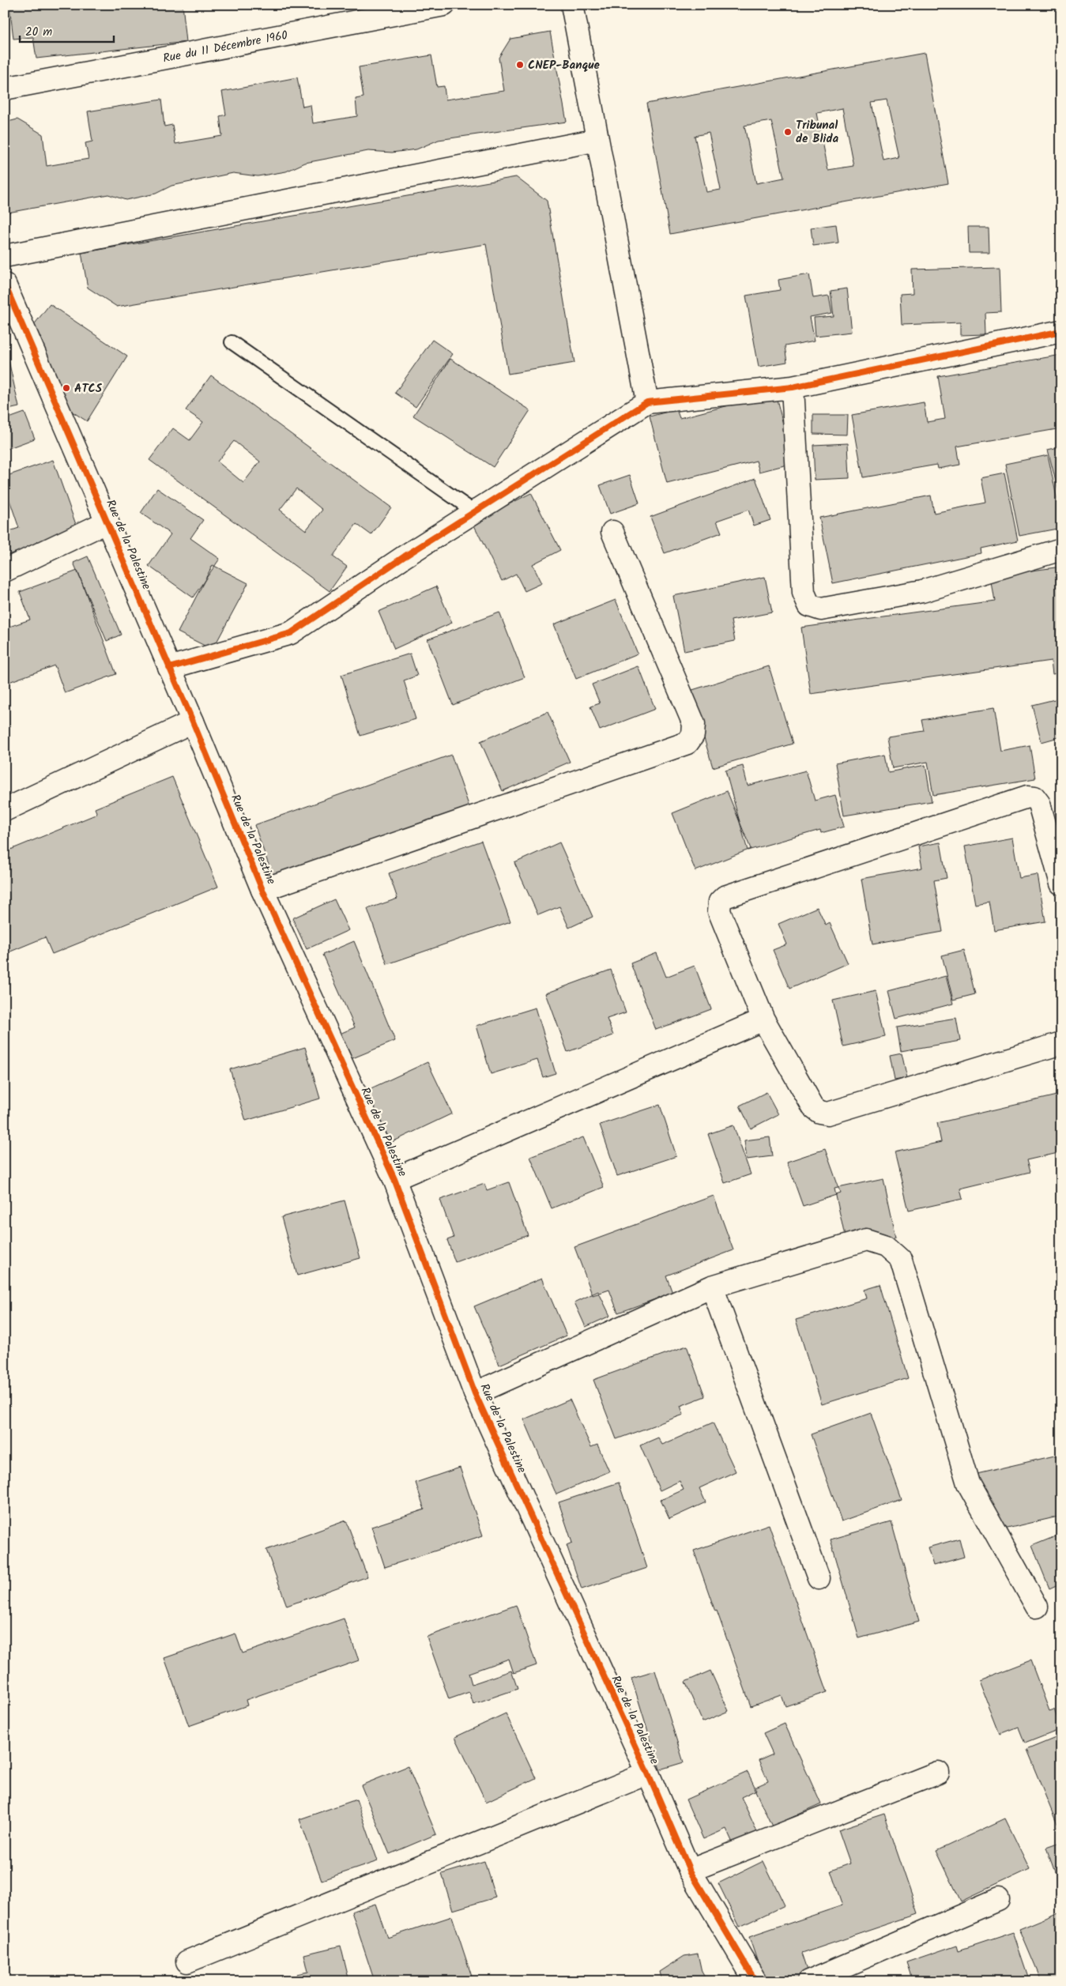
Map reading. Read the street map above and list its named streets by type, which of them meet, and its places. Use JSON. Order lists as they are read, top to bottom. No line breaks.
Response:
{"streets":{"street":["Rue du 11 Décembre 1960","Rue de la Palestine"]},"places":["CNEP-Banque","Tribunal de Blida","ATCS"],"scale_bar":"20 m"}
